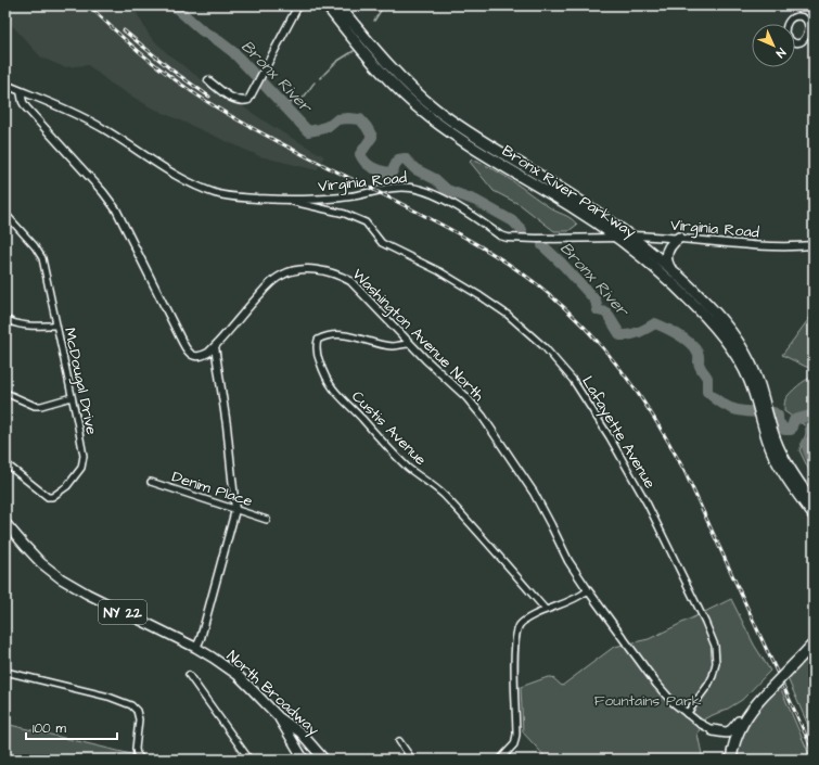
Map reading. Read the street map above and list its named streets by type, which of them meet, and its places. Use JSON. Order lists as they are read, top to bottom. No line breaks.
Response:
{"streets":{"highway":["Bronx River Parkway"],"main road":["NY 22","North Broadway"],"street":["Virginia Road","Washington Avenue North","McDougal Drive","Custis Avenue","Lafayette Avenue","Denim Place"]},"crossings":[["Virginia Road","Bronx River Parkway"],["Virginia Road","Washington Avenue North"],["Virginia Road","Lafayette Avenue"],["Washington Avenue North","Custis Avenue"],["Washington Avenue North","Lafayette Avenue"],["NY 22","North Broadway"]],"water":["Bronx River"],"parks":["Fountains Park"],"scale_bar":"100 m","north":"bottom right"}
